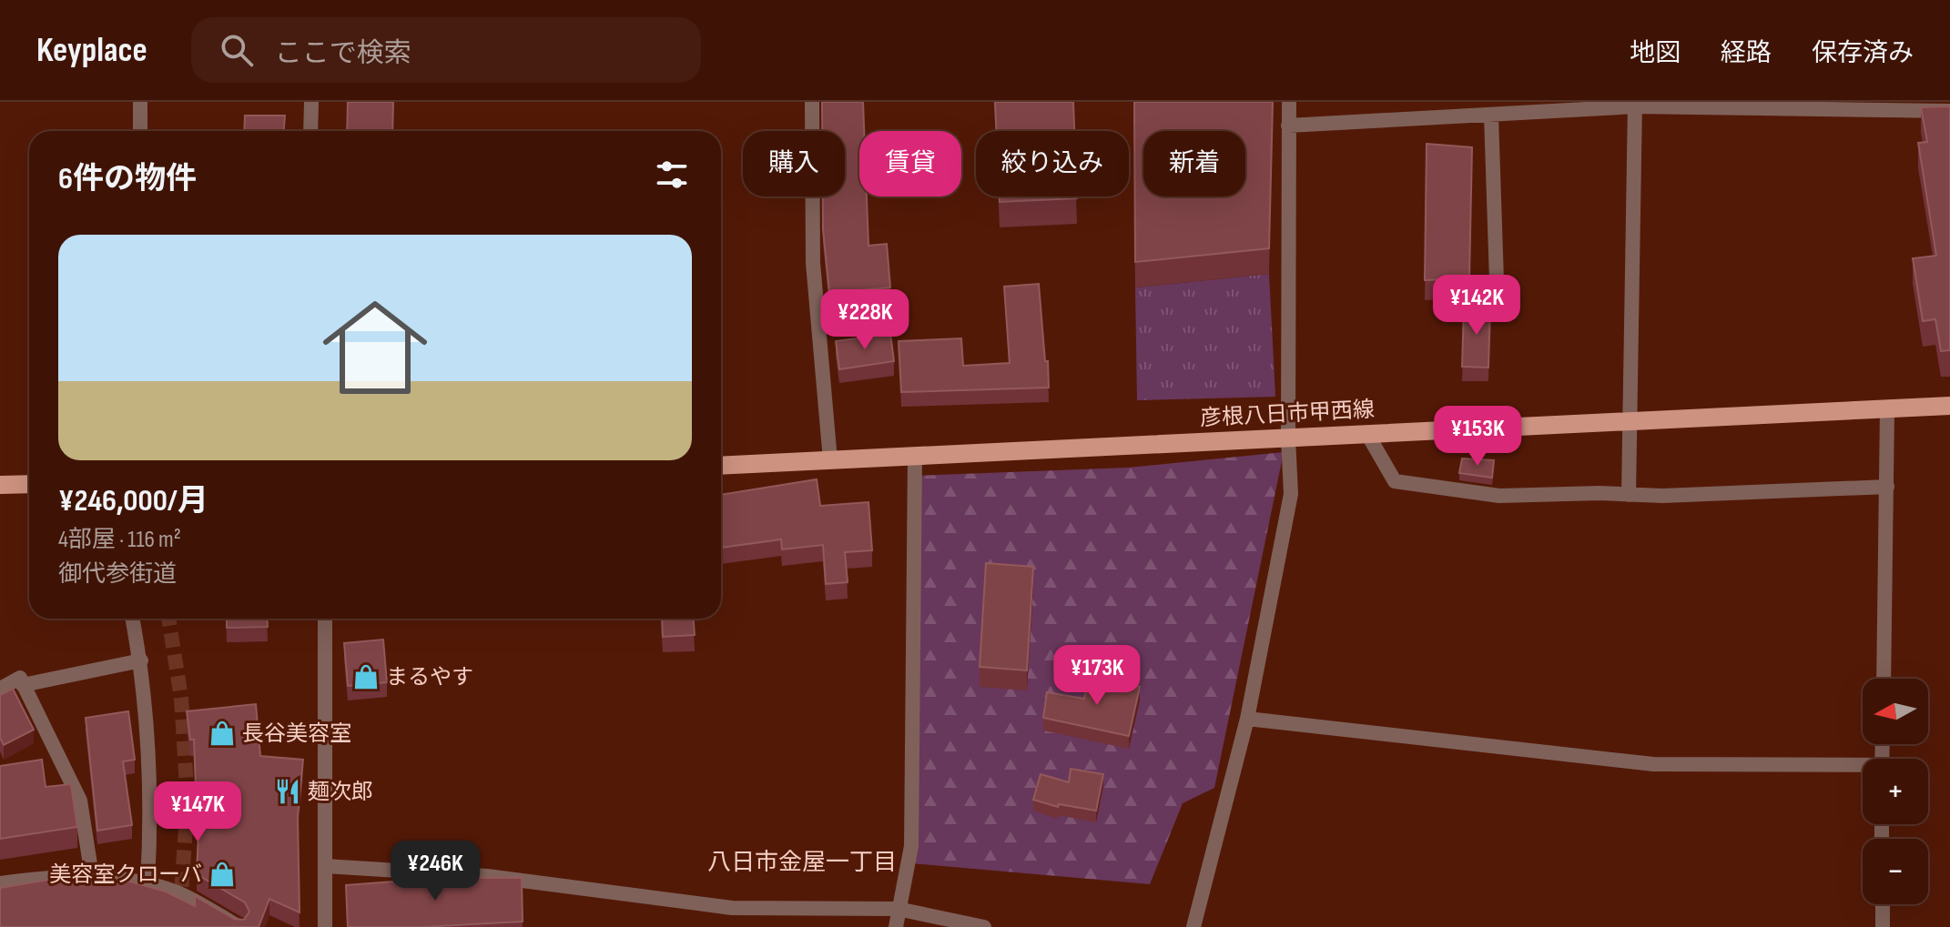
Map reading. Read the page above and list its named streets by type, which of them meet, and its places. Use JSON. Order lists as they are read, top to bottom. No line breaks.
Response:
{"streets":{"main road":["彦根八日市甲西線"]},"districts":["八日市金屋一丁目"],"places":{"shop":["まるやす","長谷美容室","美容室クローバ"],"restaurant":["麺次郎"]},"north":"left","page":{"header":"Keyplace","search":"ここで検索","nav":["地図","経路","保存済み"],"chip":["購入","賃貸","絞り込み","新着"],"heading":"6件の物件","list":[{"name":"¥246,000/月","note":"4部屋 · 116 m² · 御代参街道"}],"price":["¥142K","¥228K","¥153K","¥173K","¥147K","¥246K"],"map_buttons":["+","−"]}}
